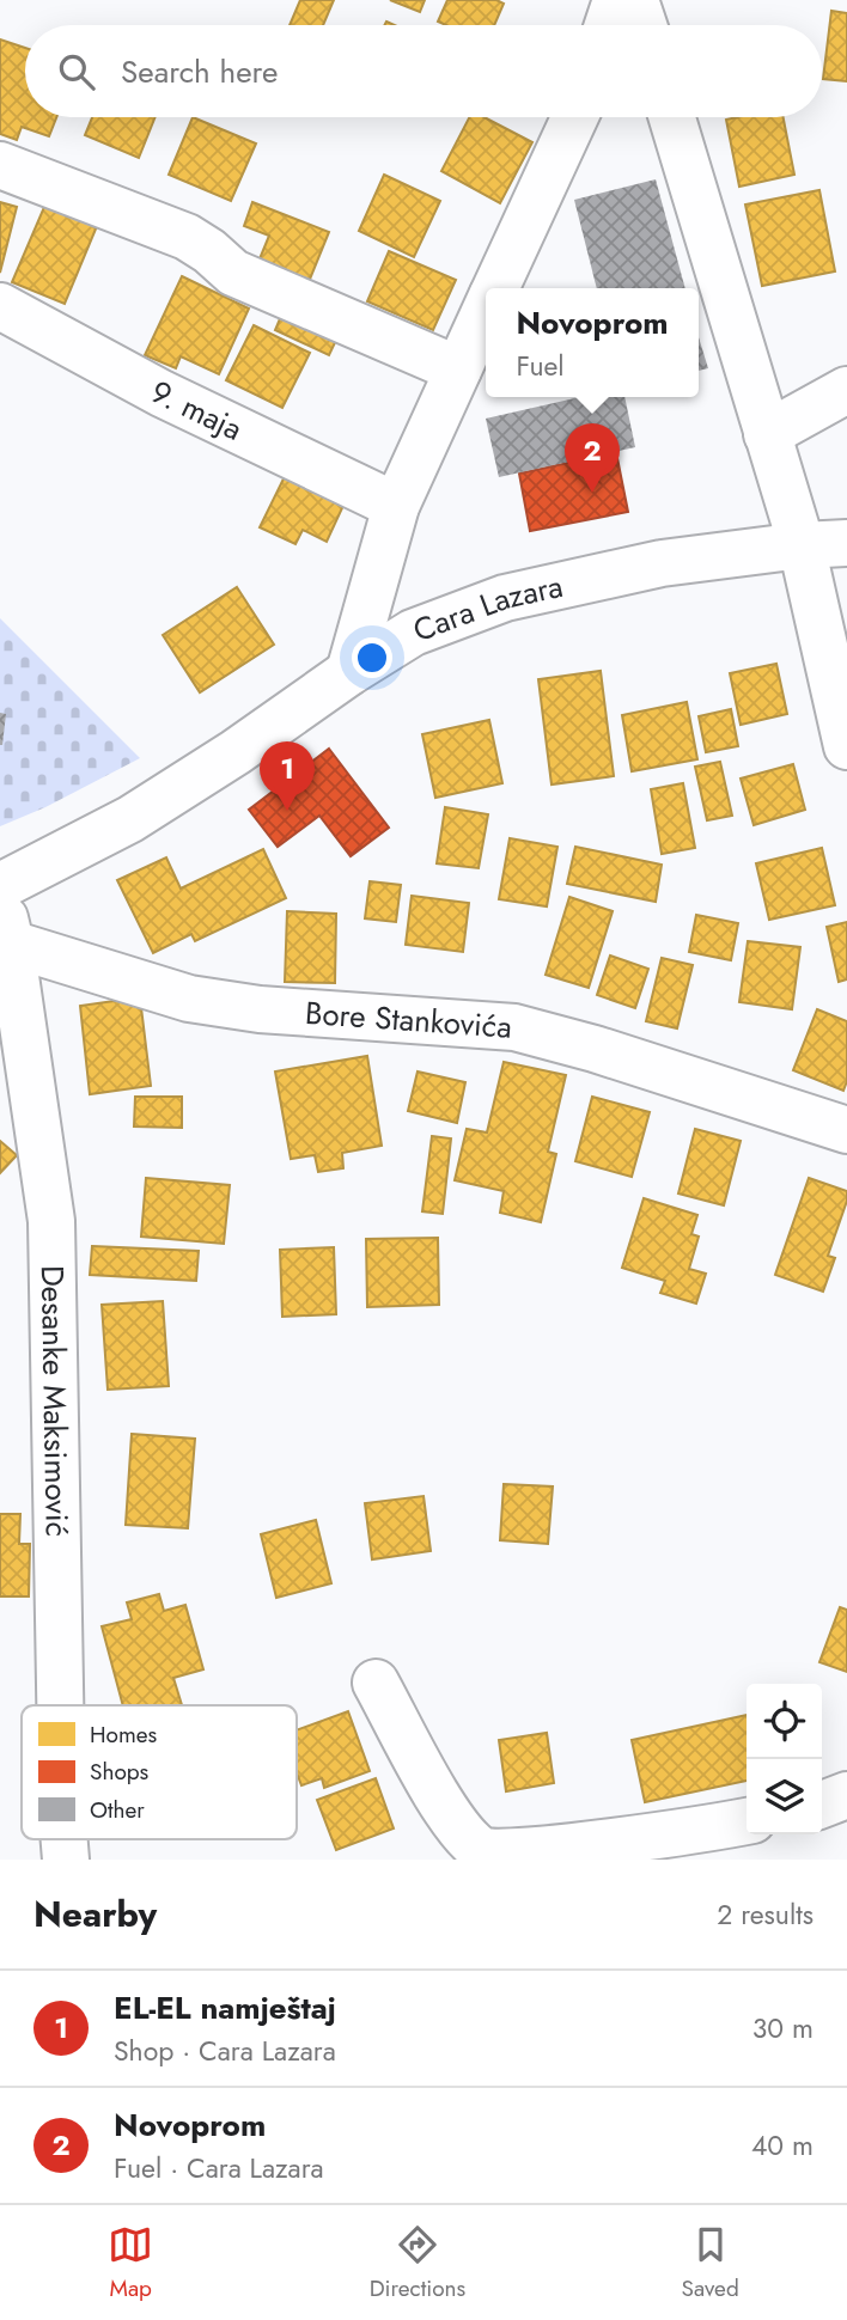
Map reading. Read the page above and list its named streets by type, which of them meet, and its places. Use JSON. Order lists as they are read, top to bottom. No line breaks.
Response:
{"streets":{"street":["9. maja","Cara Lazara","Bore Stankovića","Desanke Maksimović"]},"crossings":[["Bore Stankovića","Desanke Maksimović"]],"legend":["Homes","Shops","Other"],"page":{"search":"Search here","popup":["Novoprom","Fuel"],"pins":["2","1"],"heading":["Nearby","2 results"],"list":[{"mark":"1","name":"EL-EL namještaj","note":"Shop · Cara Lazara","value":"30 m"},{"mark":"2","name":"Novoprom","note":"Fuel · Cara Lazara","value":"40 m"}],"nav":["Map","Directions","Saved"]}}
